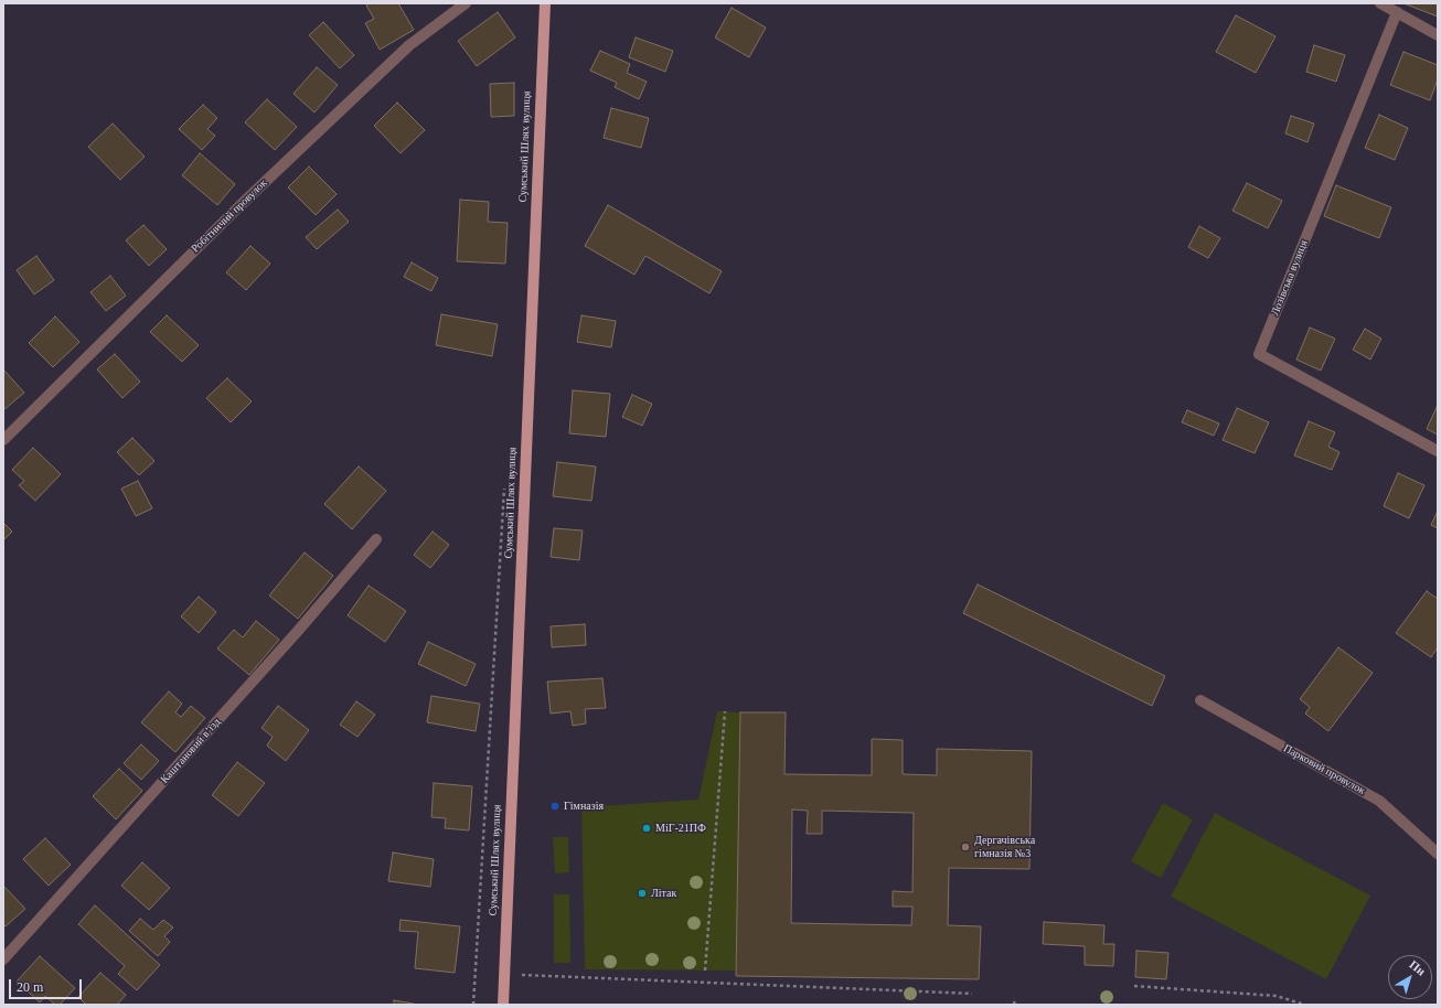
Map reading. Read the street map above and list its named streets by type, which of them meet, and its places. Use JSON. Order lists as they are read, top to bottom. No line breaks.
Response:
{"streets":{"main road":["Сумський Шлях вулиця"],"street":["Робітничий провулок","Лозівська вулиця","Каштановий в’їзд","Парковий провулок"]},"places":["Гімназія","МіГ-21ПФ","Дергачівська гімназія №3","Літак"],"scale_bar":"20 m","north":"top right"}
